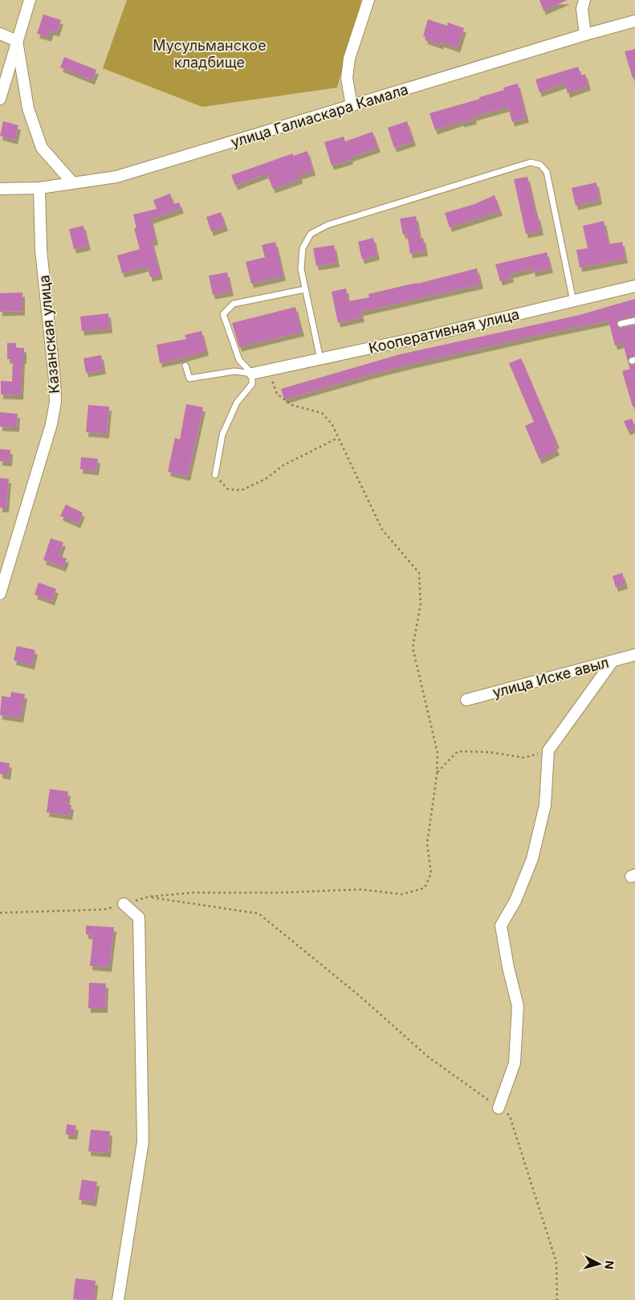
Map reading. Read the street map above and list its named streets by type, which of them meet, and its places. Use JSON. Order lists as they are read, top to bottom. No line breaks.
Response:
{"streets":{"street":["улица Галиаскара Камала","Кооперативная улица","Казанская улица","улица Иске авыл"]},"crossings":[["улица Галиаскара Камала","Казанская улица"]],"parks":["Мусульманское кладбище"],"north":"right"}
